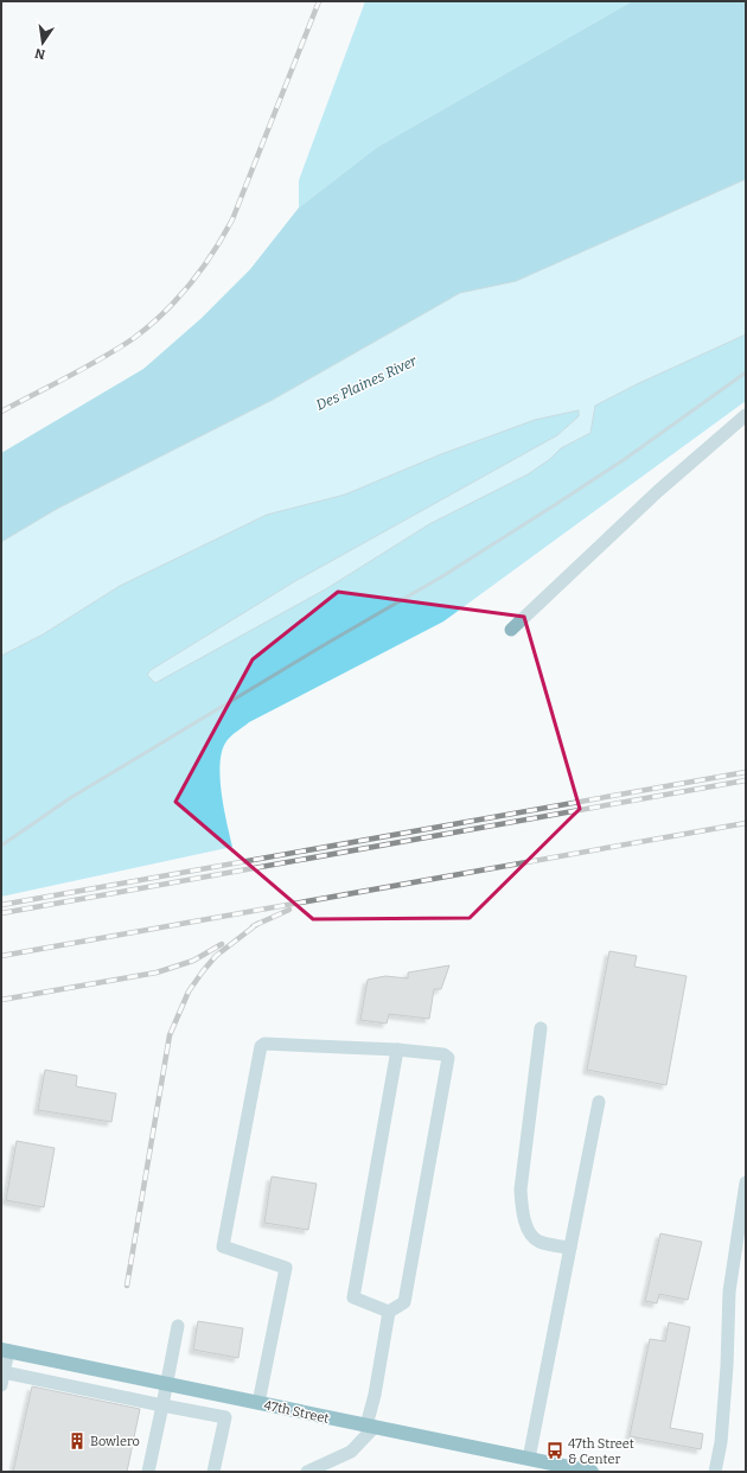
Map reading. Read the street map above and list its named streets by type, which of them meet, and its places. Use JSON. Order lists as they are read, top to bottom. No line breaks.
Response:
{"streets":{"main road":["47th Street"]},"water":["Des Plaines River"],"places":{"building":["Bowlero"],"bus stop":["47th Street & Center"]},"north":"bottom"}
